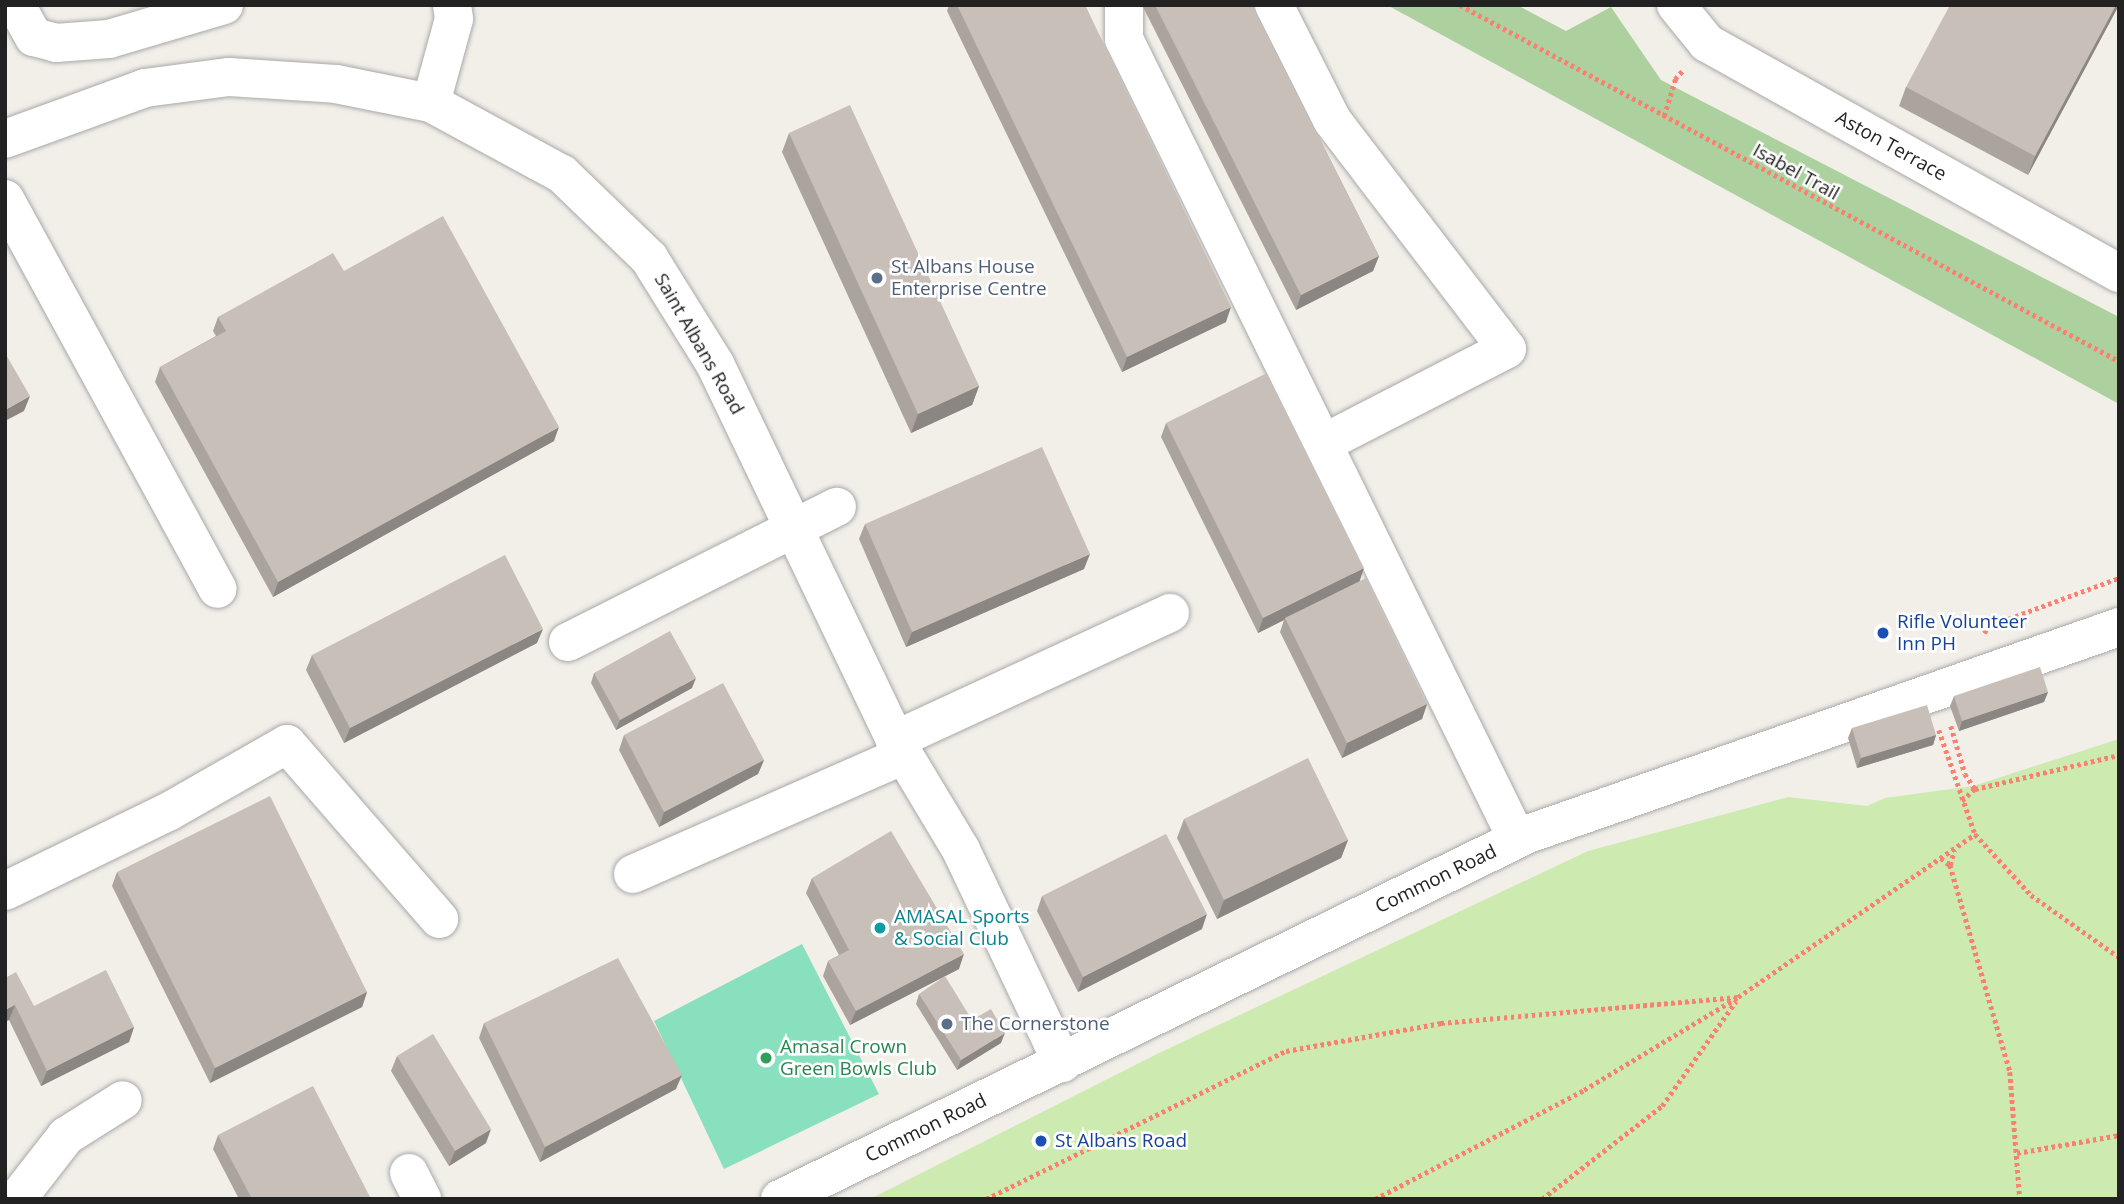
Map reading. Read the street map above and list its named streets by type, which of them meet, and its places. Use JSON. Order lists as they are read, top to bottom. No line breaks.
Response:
{"streets":{"street":["Aston Terrace","Saint Albans Road","Common Road"],"path":["Isabel Trail"]},"crossings":[["Saint Albans Road","Common Road"]],"places":["St Albans House Enterprise Centre","Rifle Volunteer Inn PH","AMASAL Sports & Social Club","The Cornerstone","Amasal Crown Green Bowls Club","St Albans Road"]}
